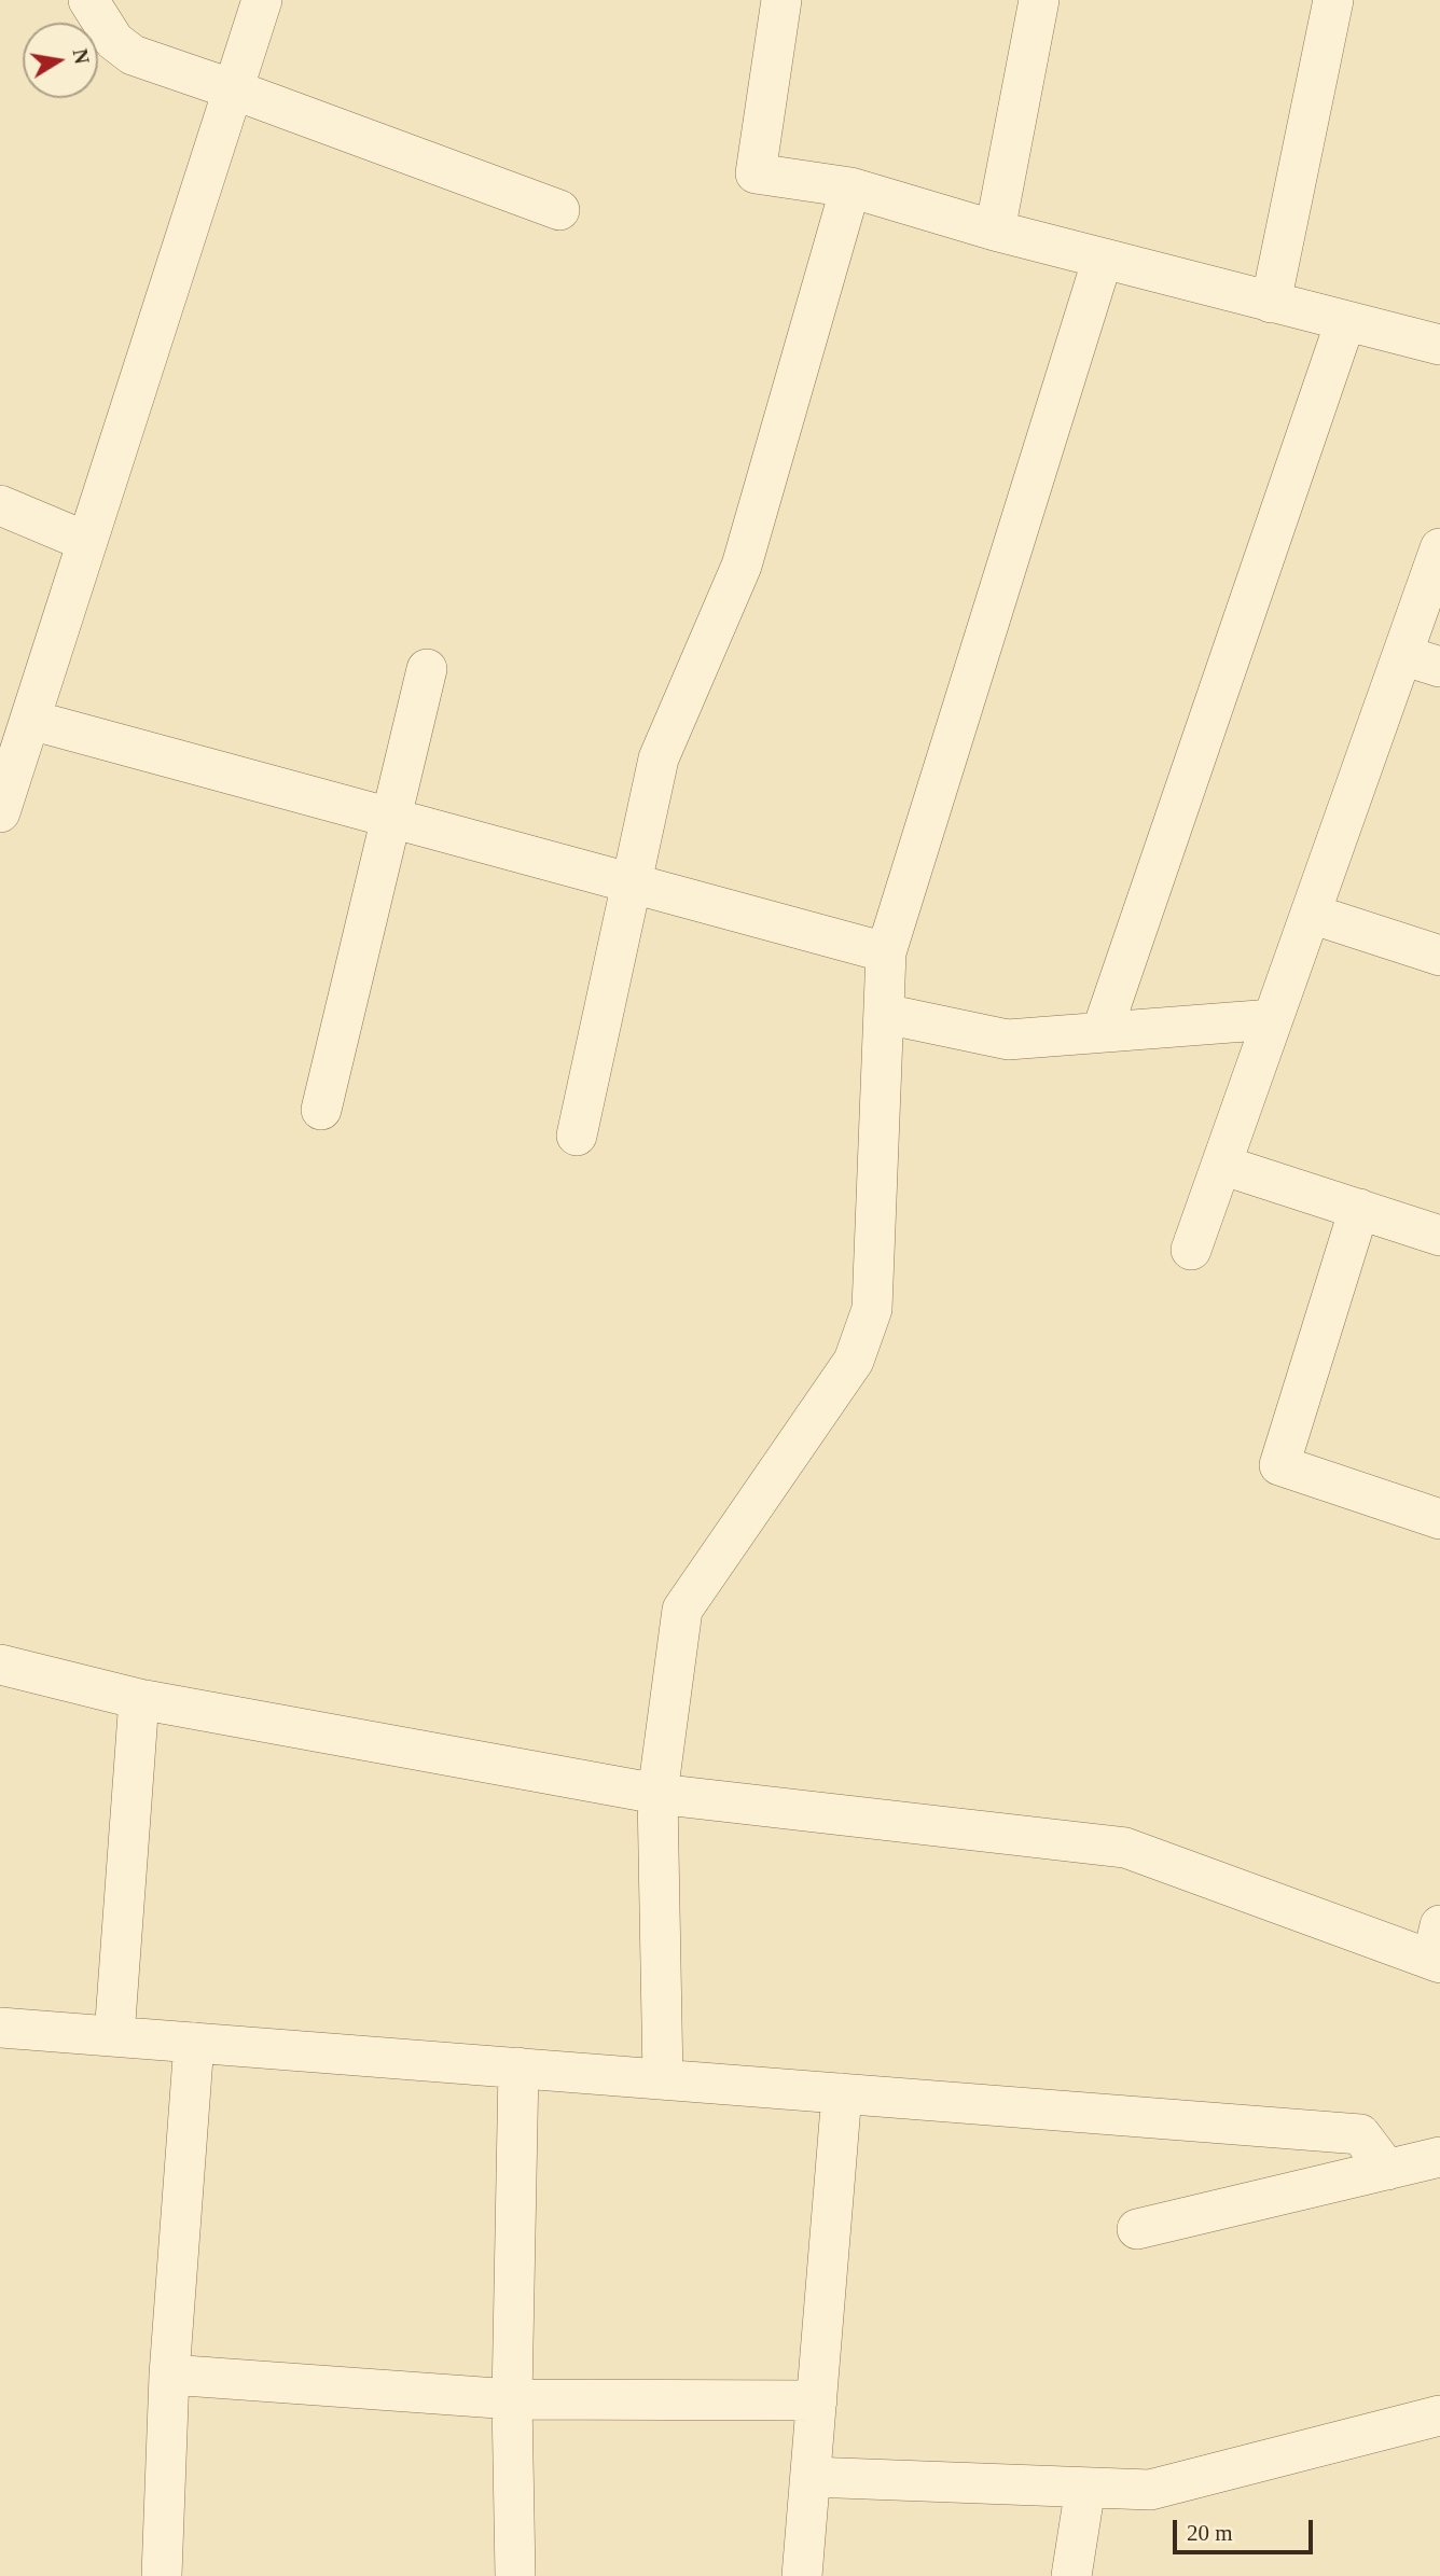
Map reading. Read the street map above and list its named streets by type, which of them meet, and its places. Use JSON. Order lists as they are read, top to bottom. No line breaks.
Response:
{"scale_bar":"20 m","north":"right"}
